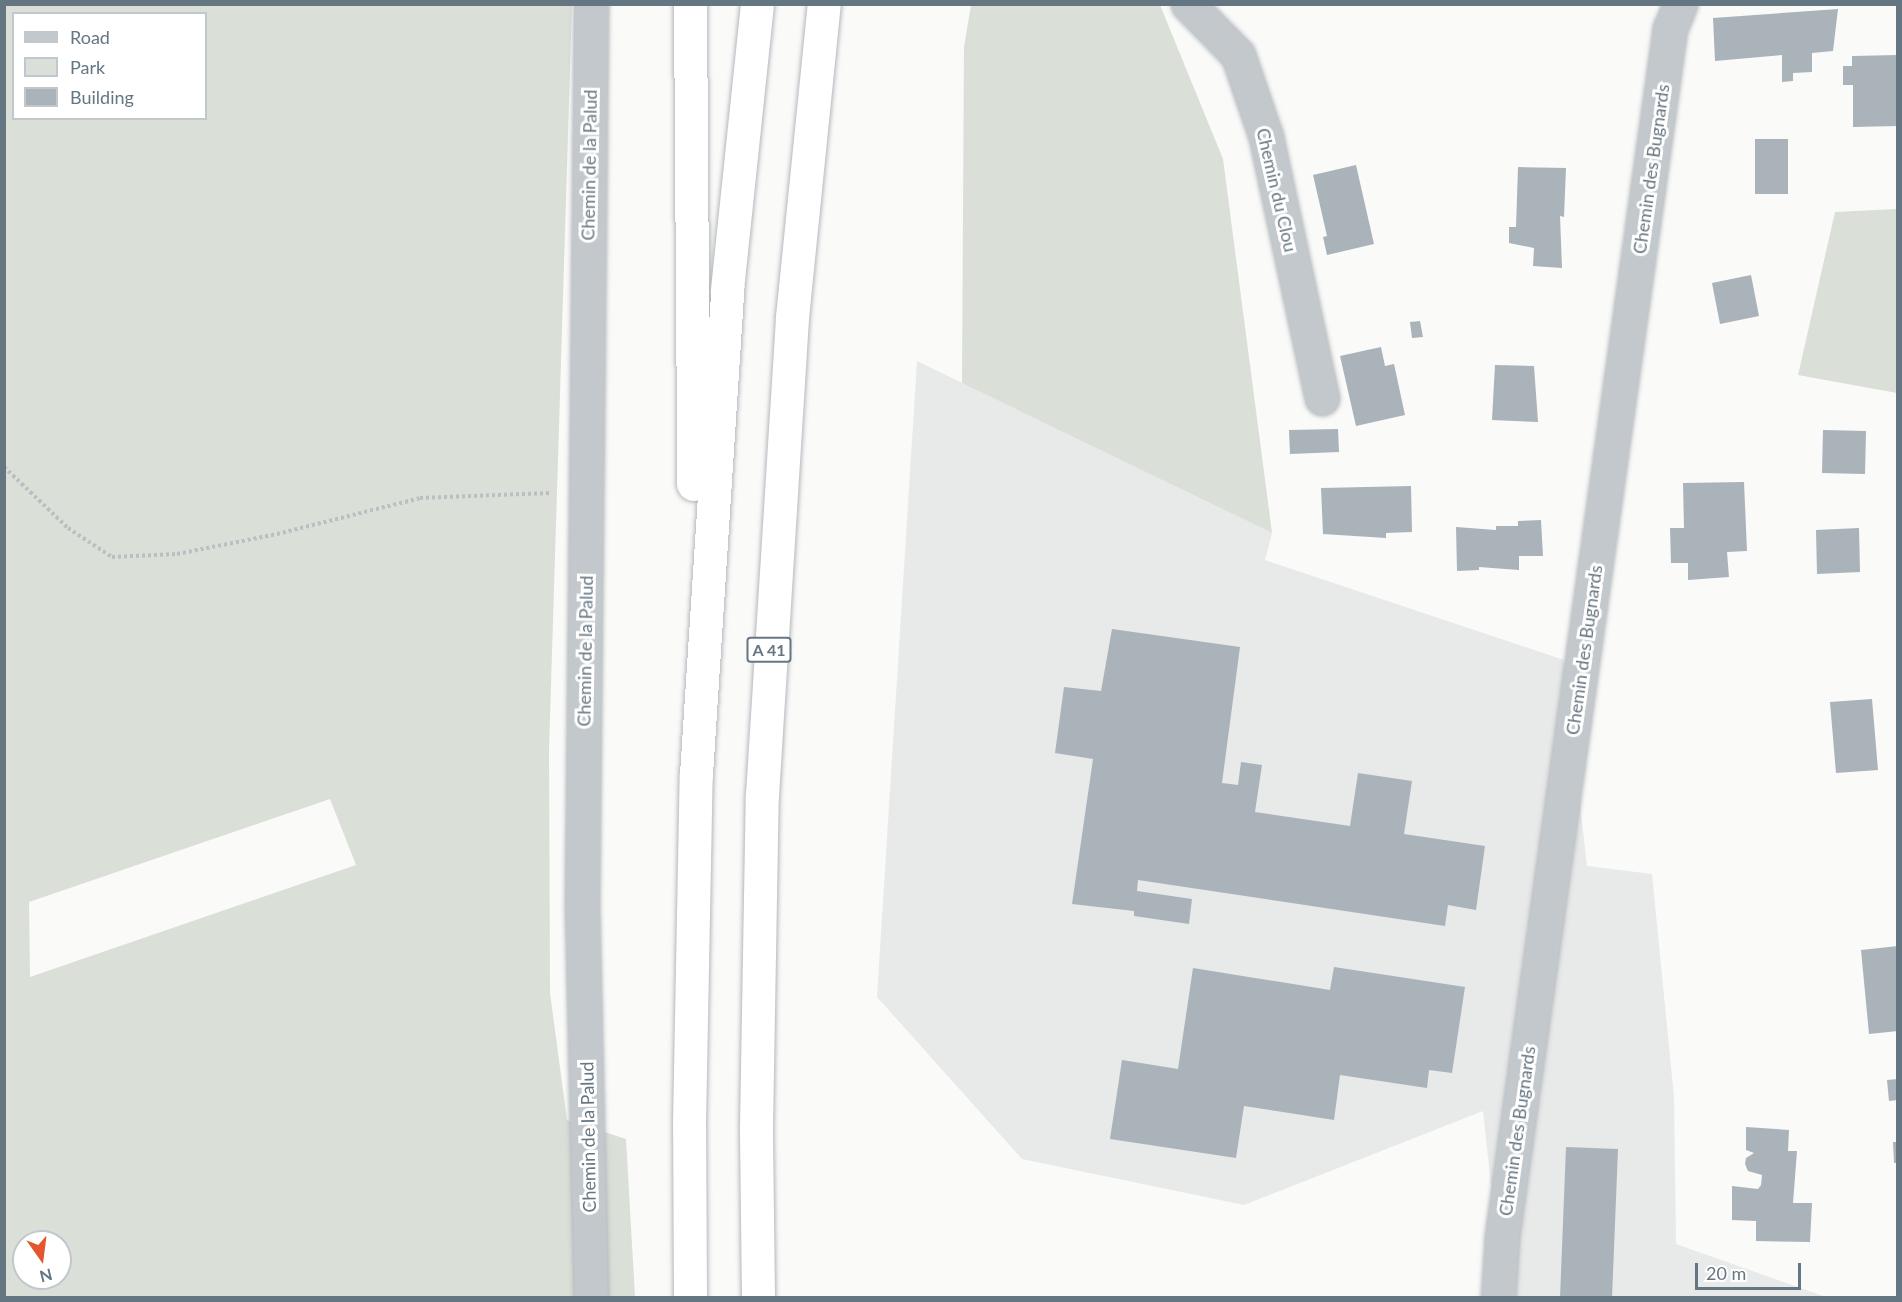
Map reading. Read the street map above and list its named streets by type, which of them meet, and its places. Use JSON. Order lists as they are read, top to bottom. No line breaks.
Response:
{"streets":{"highway":["A 41"],"street":["Chemin de la Palud","Chemin des Bugnards","Chemin du Clou"]},"legend":["Road","Park","Building"],"scale_bar":"20 m","north":"bottom"}
